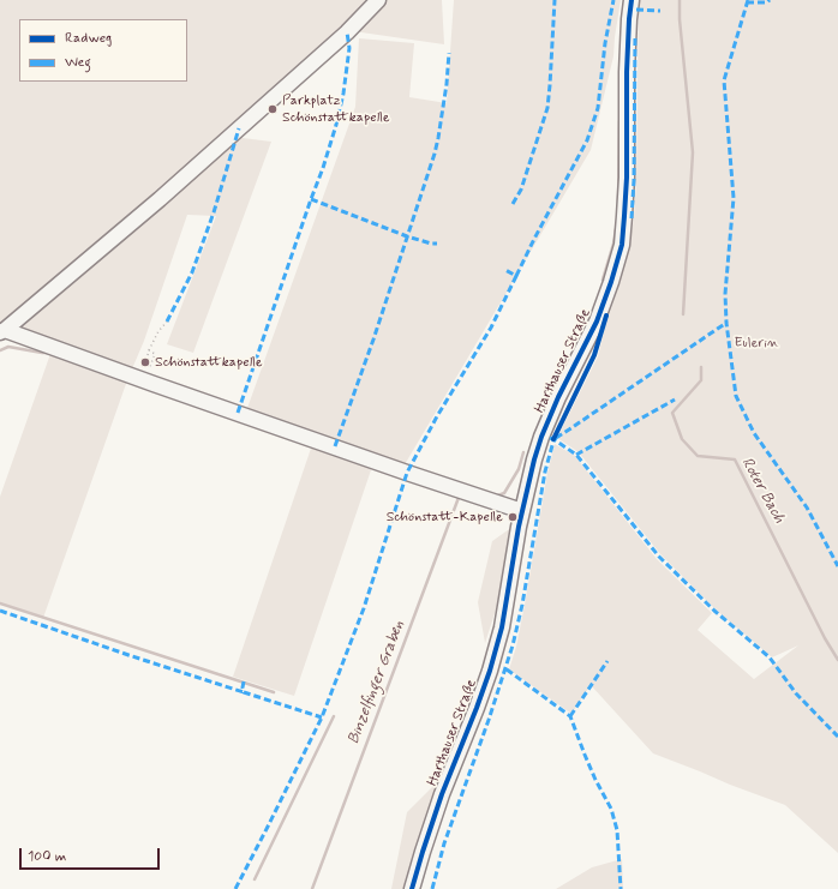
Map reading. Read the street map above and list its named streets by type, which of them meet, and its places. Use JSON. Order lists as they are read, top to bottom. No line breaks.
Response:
{"streets":{"street":["Harthauser Straße"]},"water":["Roter Bach","Binzelfinger Graben"],"parks":["Eulerin"],"places":["Parkplatz Schönstattkapelle","Schönstattkapelle","Schönstatt-Kapelle"],"legend":["Radweg","Weg"],"scale_bar":"100 m"}
